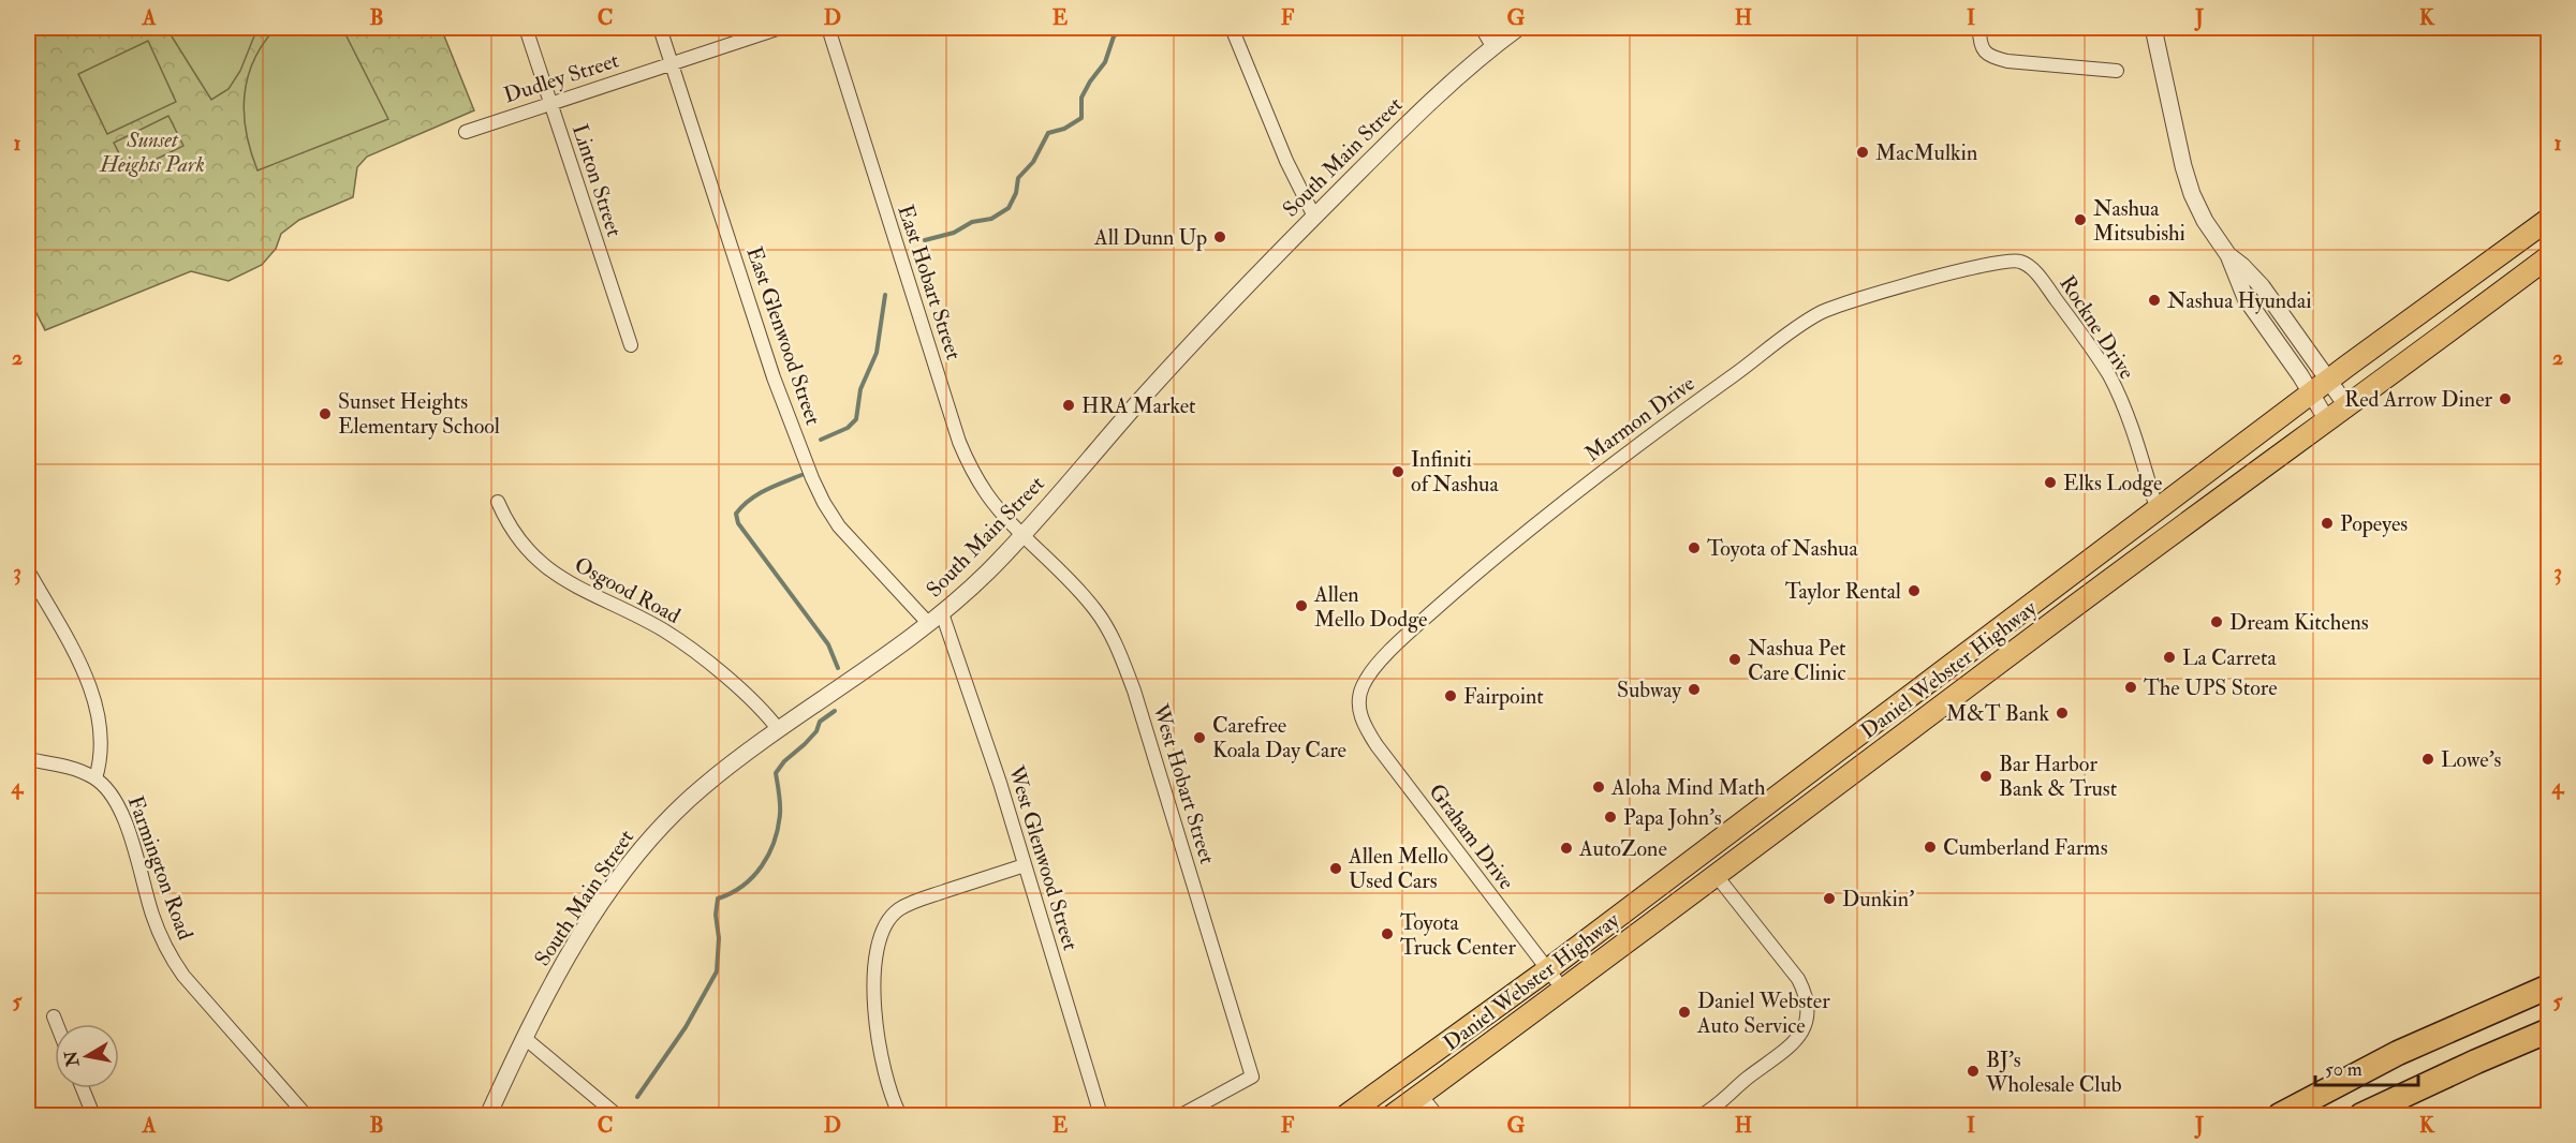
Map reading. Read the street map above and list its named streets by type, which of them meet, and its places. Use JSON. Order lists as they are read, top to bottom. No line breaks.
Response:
{"streets":{"main road":["Daniel Webster Highway"],"street":["Dudley Street","South Main Street","Linton Street","East Hobart Street","Rockne Drive","East Glenwood Street","Marmon Drive","Osgood Road","West Hobart Street","Graham Drive","West Glenwood Street","Farmington Road"]},"crossings":[["Dudley Street","Linton Street"],["Dudley Street","East Glenwood Street"],["South Main Street","East Hobart Street"],["South Main Street","East Glenwood Street"],["South Main Street","Osgood Road"],["South Main Street","West Hobart Street"],["South Main Street","West Glenwood Street"],["East Hobart Street","West Hobart Street"],["Rockne Drive","Marmon Drive"],["Rockne Drive","Daniel Webster Highway"],["East Glenwood Street","West Glenwood Street"],["Marmon Drive","Graham Drive"],["Daniel Webster Highway","Graham Drive"]],"parks":["Sunset Heights Park"],"places":["MacMulkin","Nashua Mitsubishi","All Dunn Up","Nashua Hyundai","Red Arrow Diner","HRA Market","Sunset Heights Elementary School","Infiniti of Nashua","Elks Lodge","Popeyes","Toyota of Nashua","Taylor Rental","Allen Mello Dodge","Dream Kitchens","La Carreta","Nashua Pet Care Clinic","The UPS Store","Subway","Fairpoint","M&T Bank","Carefree Koala Day Care","Lowe's","Bar Harbor Bank & Trust","Aloha Mind Math","Papa John's","Cumberland Farms","AutoZone","Allen Mello Used Cars","Dunkin'","Toyota Truck Center","Daniel Webster Auto Service","BJ's Wholesale Club"],"scale_bar":"50 m","north":"left","grid":{"columns":["A","B","C","D","E","F","G","H","I","J","K"],"rows":["1","2","3","4","5"]}}
